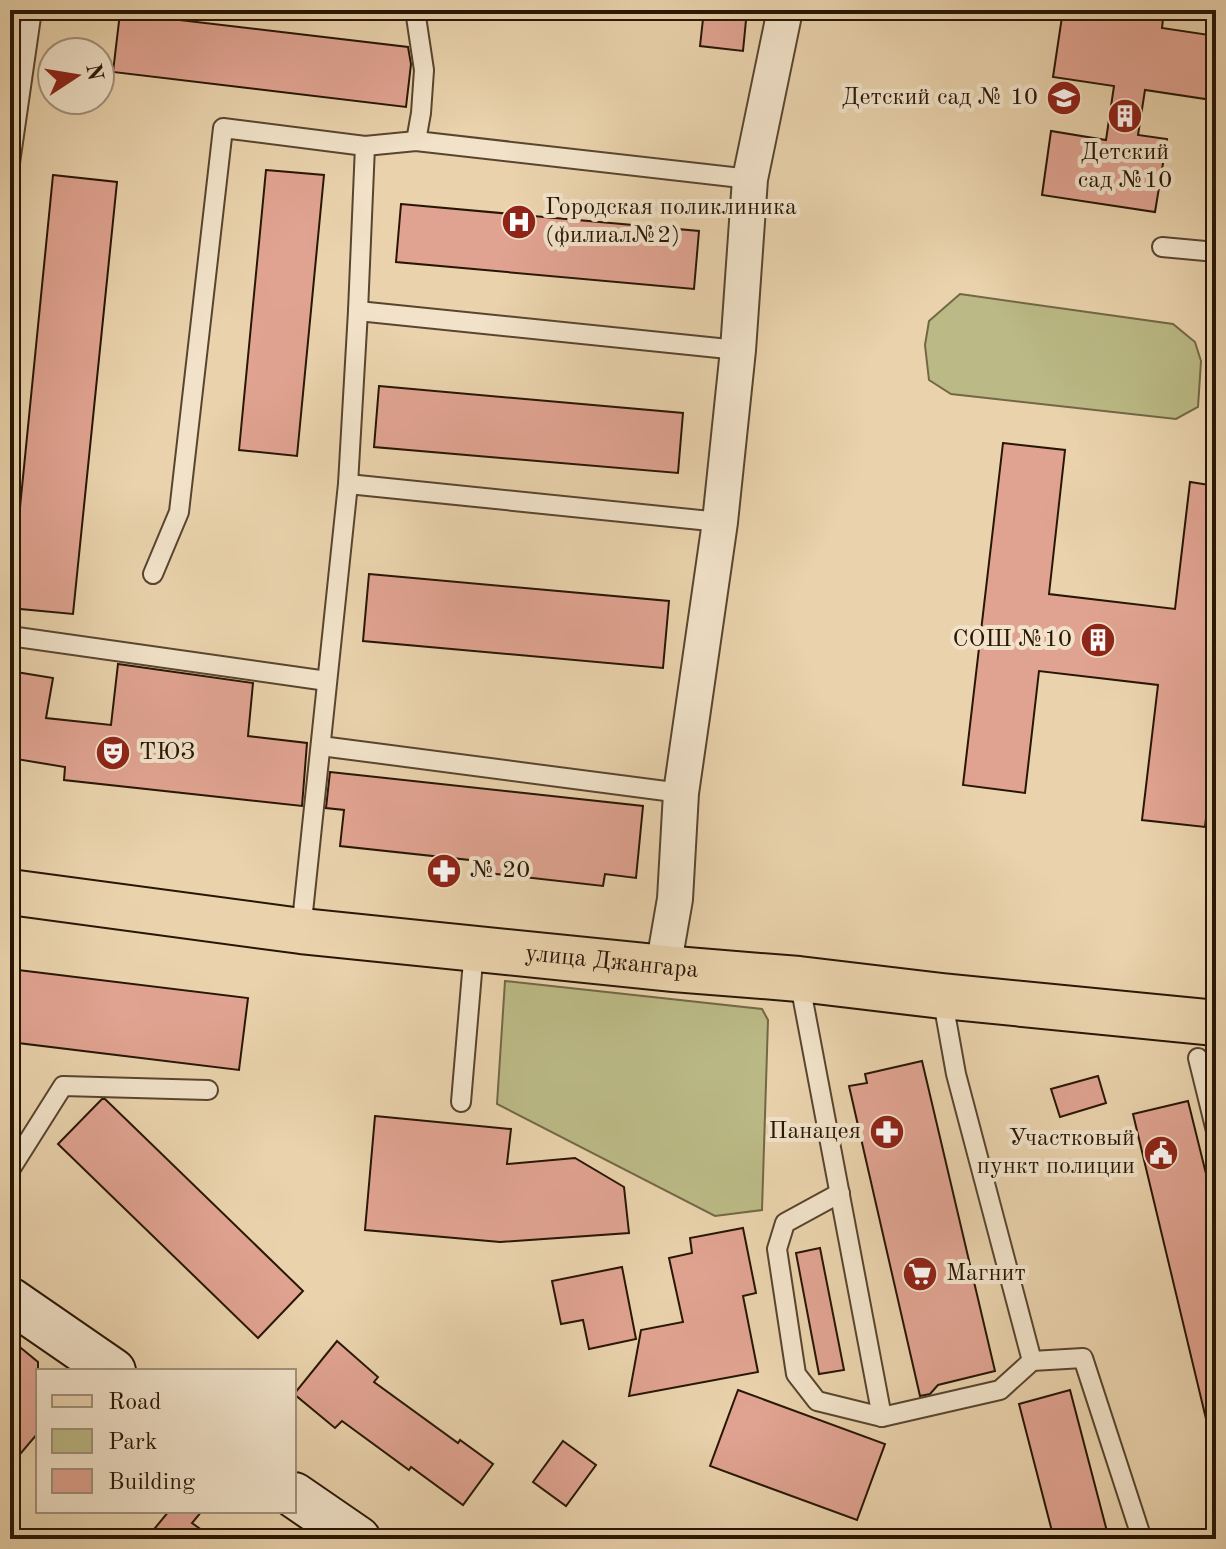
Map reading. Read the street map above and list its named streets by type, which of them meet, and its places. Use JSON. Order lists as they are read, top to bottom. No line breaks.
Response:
{"streets":{"main road":["улица Джангара"]},"places":{"school or university":["Детский сад № 10"],"building":["Детский сад №10","СОШ №10"],"hospital":["Городская поликлиника (филиал№2)"],"theatre":["ТЮЗ"],"pharmacy":["№ 20","Панацея"],"public building":["Участковый пункт полиции"],"supermarket":["Магнит"]},"legend":["Road","Park","Building"],"north":"right"}
